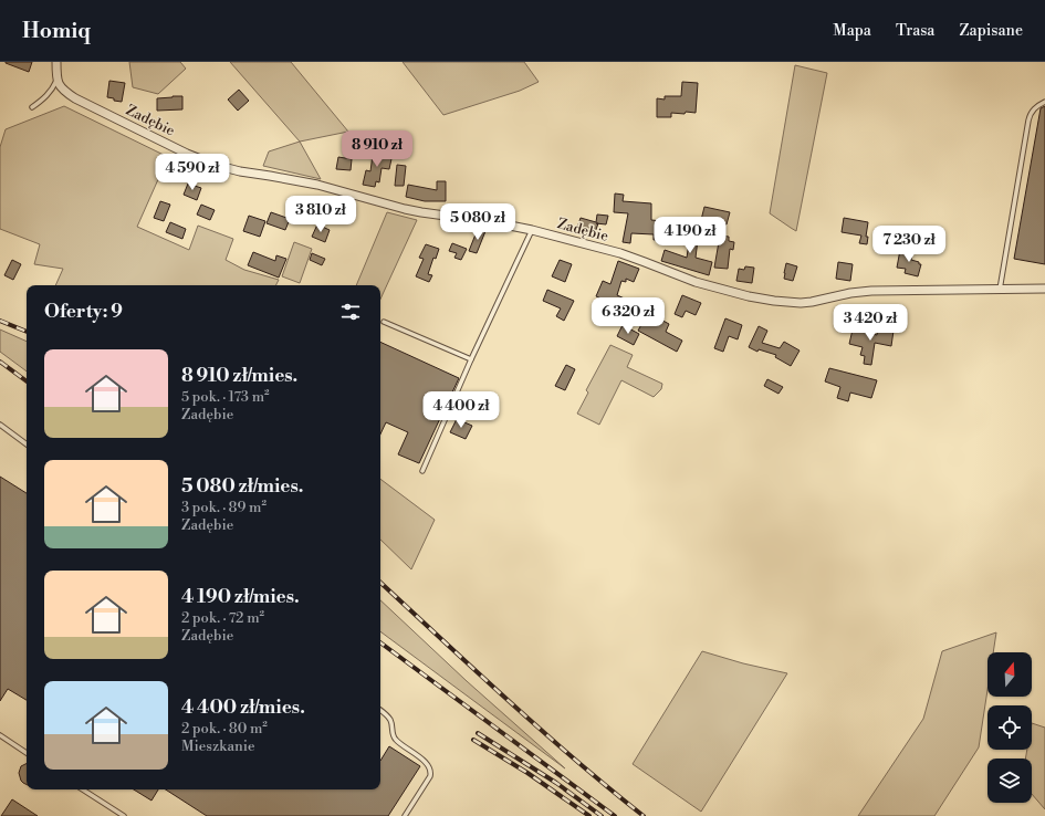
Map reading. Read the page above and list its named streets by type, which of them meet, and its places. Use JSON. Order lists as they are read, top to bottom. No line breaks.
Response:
{"streets":{"street":["Zadębie"]},"north":"top","page":{"header":"Homiq","nav":["Mapa","Trasa","Zapisane"],"price":["8 910 zł","4 590 zł","3 810 zł","5 080 zł","4 190 zł","7 230 zł","6 320 zł","3 420 zł","4 400 zł"],"heading":"Oferty: 9","list":[{"name":"8 910 zł/mies.","note":"5 pok. · 173 m² · Zadębie"},{"name":"5 080 zł/mies.","note":"3 pok. · 89 m² · Zadębie"},{"name":"4 190 zł/mies.","note":"2 pok. · 72 m² · Zadębie"},{"name":"4 400 zł/mies.","note":"2 pok. · 80 m² · Mieszkanie"}]}}
